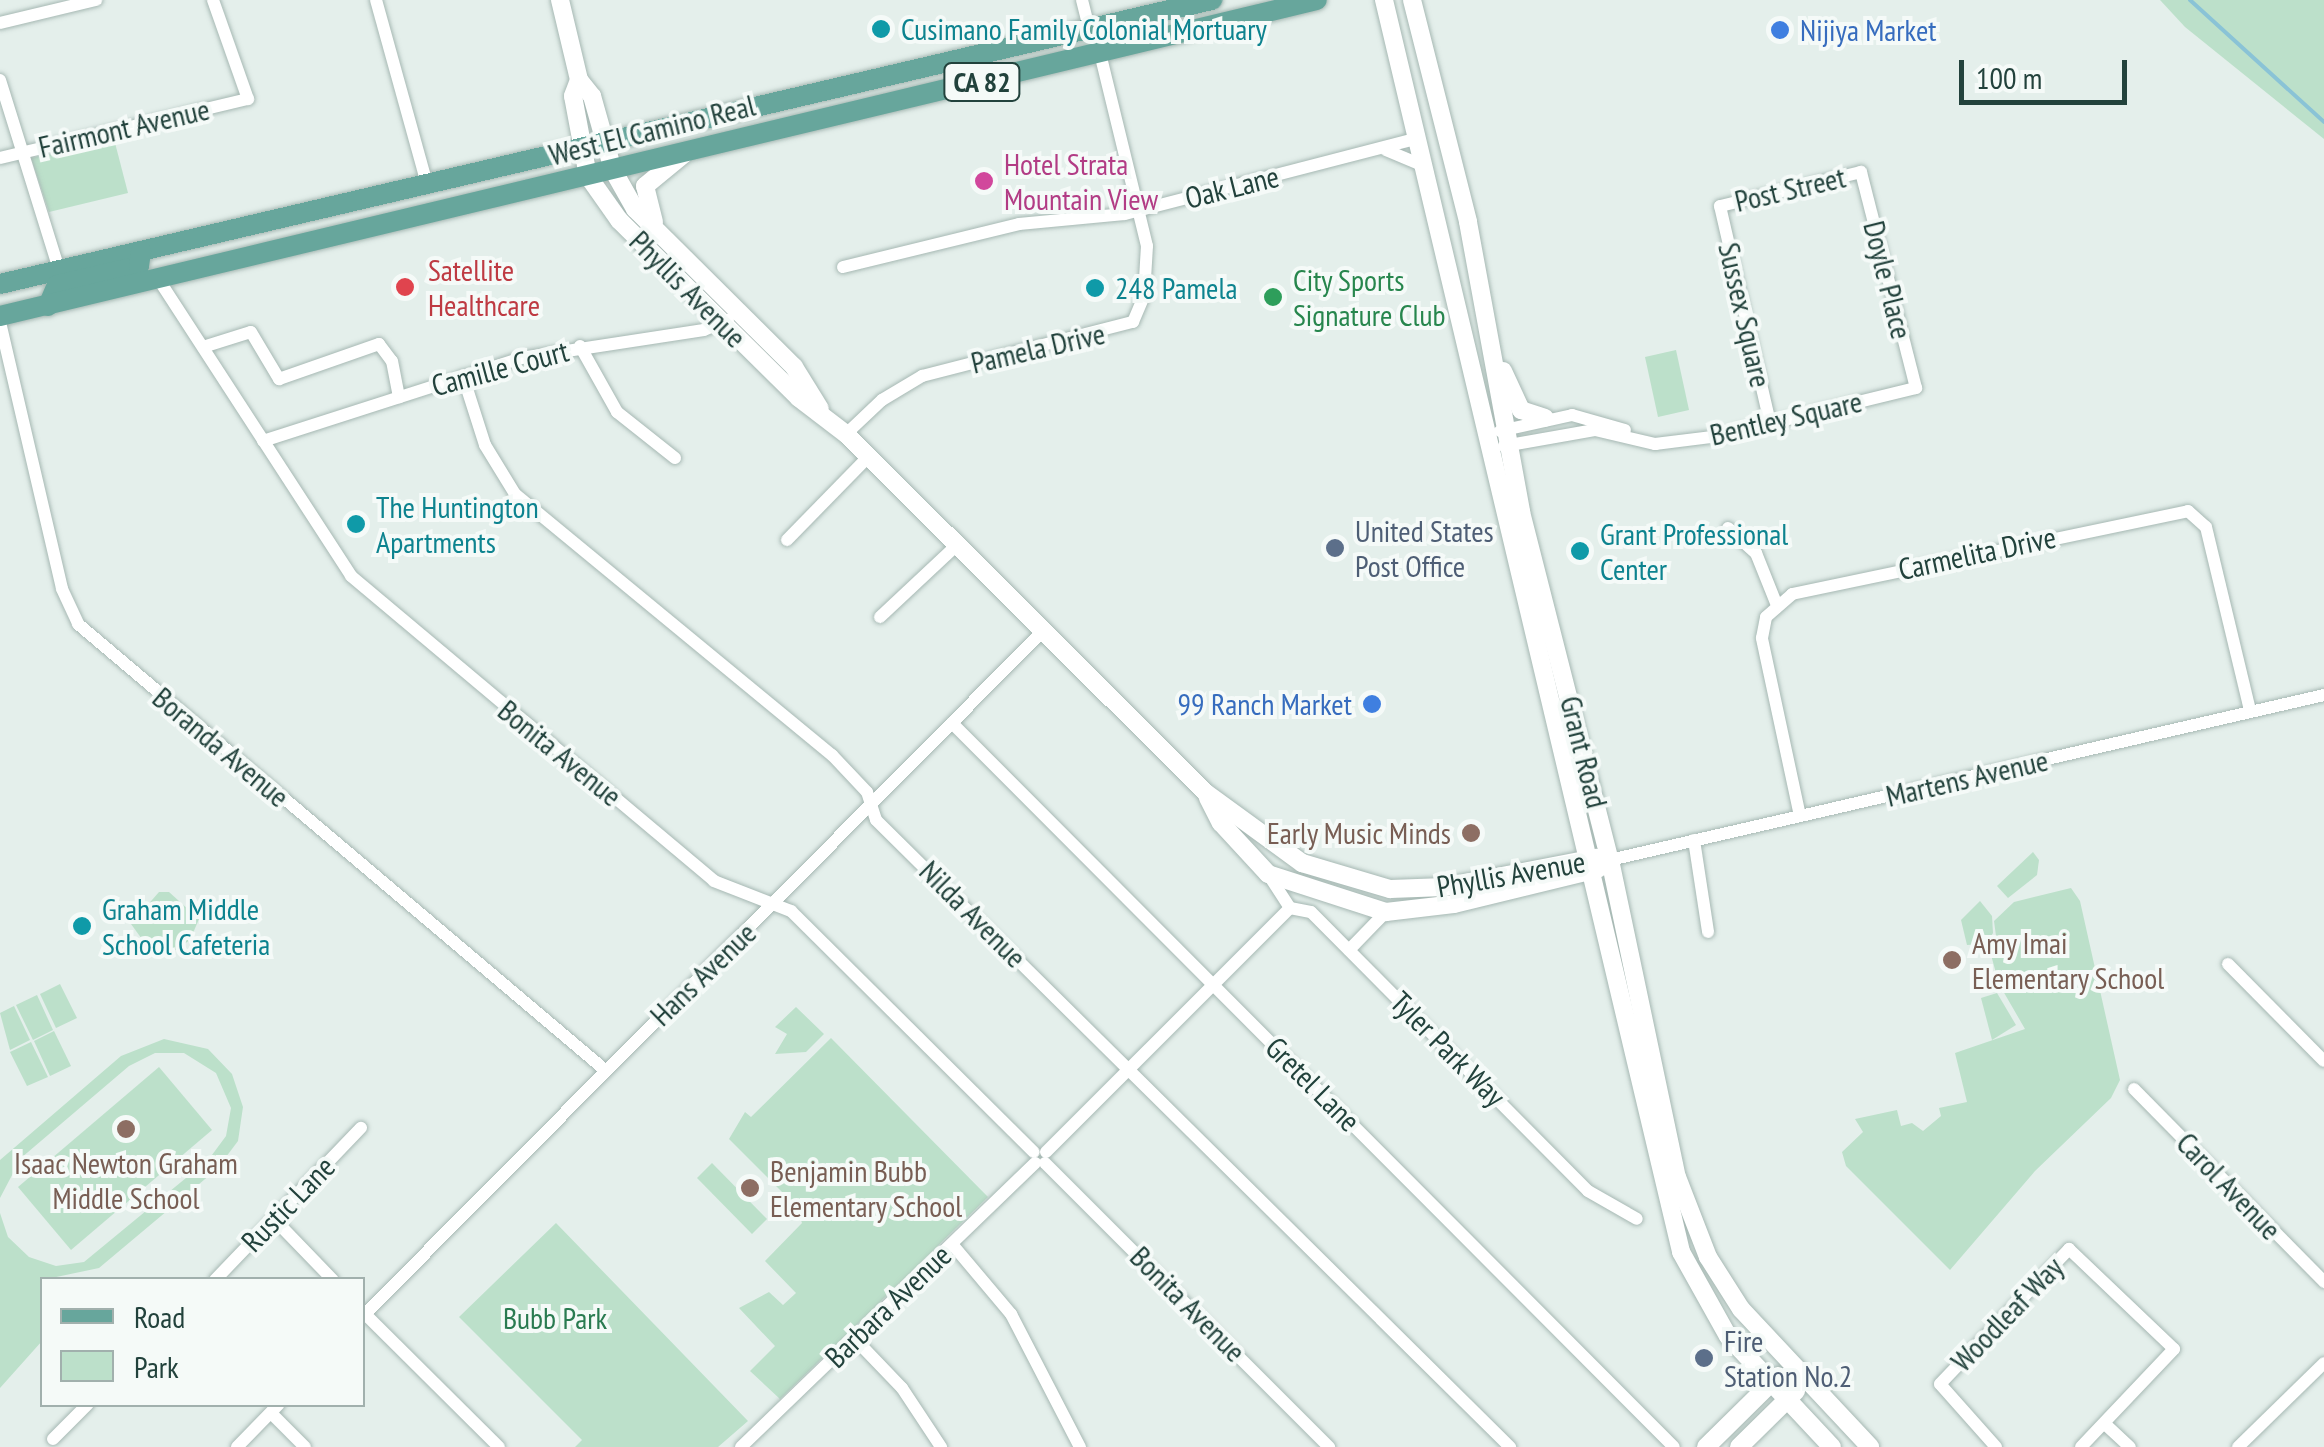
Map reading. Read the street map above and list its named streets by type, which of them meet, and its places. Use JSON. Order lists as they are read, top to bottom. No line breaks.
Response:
{"streets":{"main road":["CA 82","West El Camino Real","Phyllis Avenue","Grant Road"],"street":["Fairmont Avenue","Oak Lane","Post Street","Doyle Place","Sussex Square","Pamela Drive","Camille Court","Bentley Square","Carmelita Drive","Boranda Avenue","Bonita Avenue","Martens Avenue","Nilda Avenue","Hans Avenue","Tyler Park Way","Gretel Lane","Carol Avenue","Rustic Lane","Barbara Avenue","Woodleaf Way"]},"crossings":[["West El Camino Real","Phyllis Avenue"],["West El Camino Real","Boranda Avenue"],["West El Camino Real","Bonita Avenue"],["Oak Lane","Pamela Drive"],["Post Street","Doyle Place"],["Post Street","Sussex Square"],["Doyle Place","Bentley Square"],["Phyllis Avenue","Pamela Drive"],["Phyllis Avenue","Camille Court"],["Phyllis Avenue","Grant Road"],["Phyllis Avenue","Martens Avenue"],["Phyllis Avenue","Hans Avenue"],["Phyllis Avenue","Tyler Park Way"],["Sussex Square","Bentley Square"],["Camille Court","Bonita Avenue"],["Camille Court","Nilda Avenue"],["Bentley Square","Grant Road"],["Carmelita Drive","Martens Avenue"],["Boranda Avenue","Hans Avenue"],["Grant Road","Martens Avenue"],["Bonita Avenue","Hans Avenue"],["Bonita Avenue","Barbara Avenue"],["Nilda Avenue","Hans Avenue"],["Nilda Avenue","Barbara Avenue"],["Hans Avenue","Gretel Lane"],["Tyler Park Way","Barbara Avenue"],["Gretel Lane","Barbara Avenue"]],"parks":["Bubb Park"],"places":["Cusimano Family Colonial Mortuary","Nijiya Market","Hotel Strata Mountain View","Satellite Healthcare","248 Pamela","City Sports Signature Club","The Huntington Apartments","United States Post Office","Grant Professional Center","99 Ranch Market","Early Music Minds","Graham Middle School Cafeteria","Amy Imai Elementary School","Isaac Newton Graham Middle School","Benjamin Bubb Elementary School","Fire Station No.2"],"legend":["Road","Park"],"scale_bar":"100 m"}
